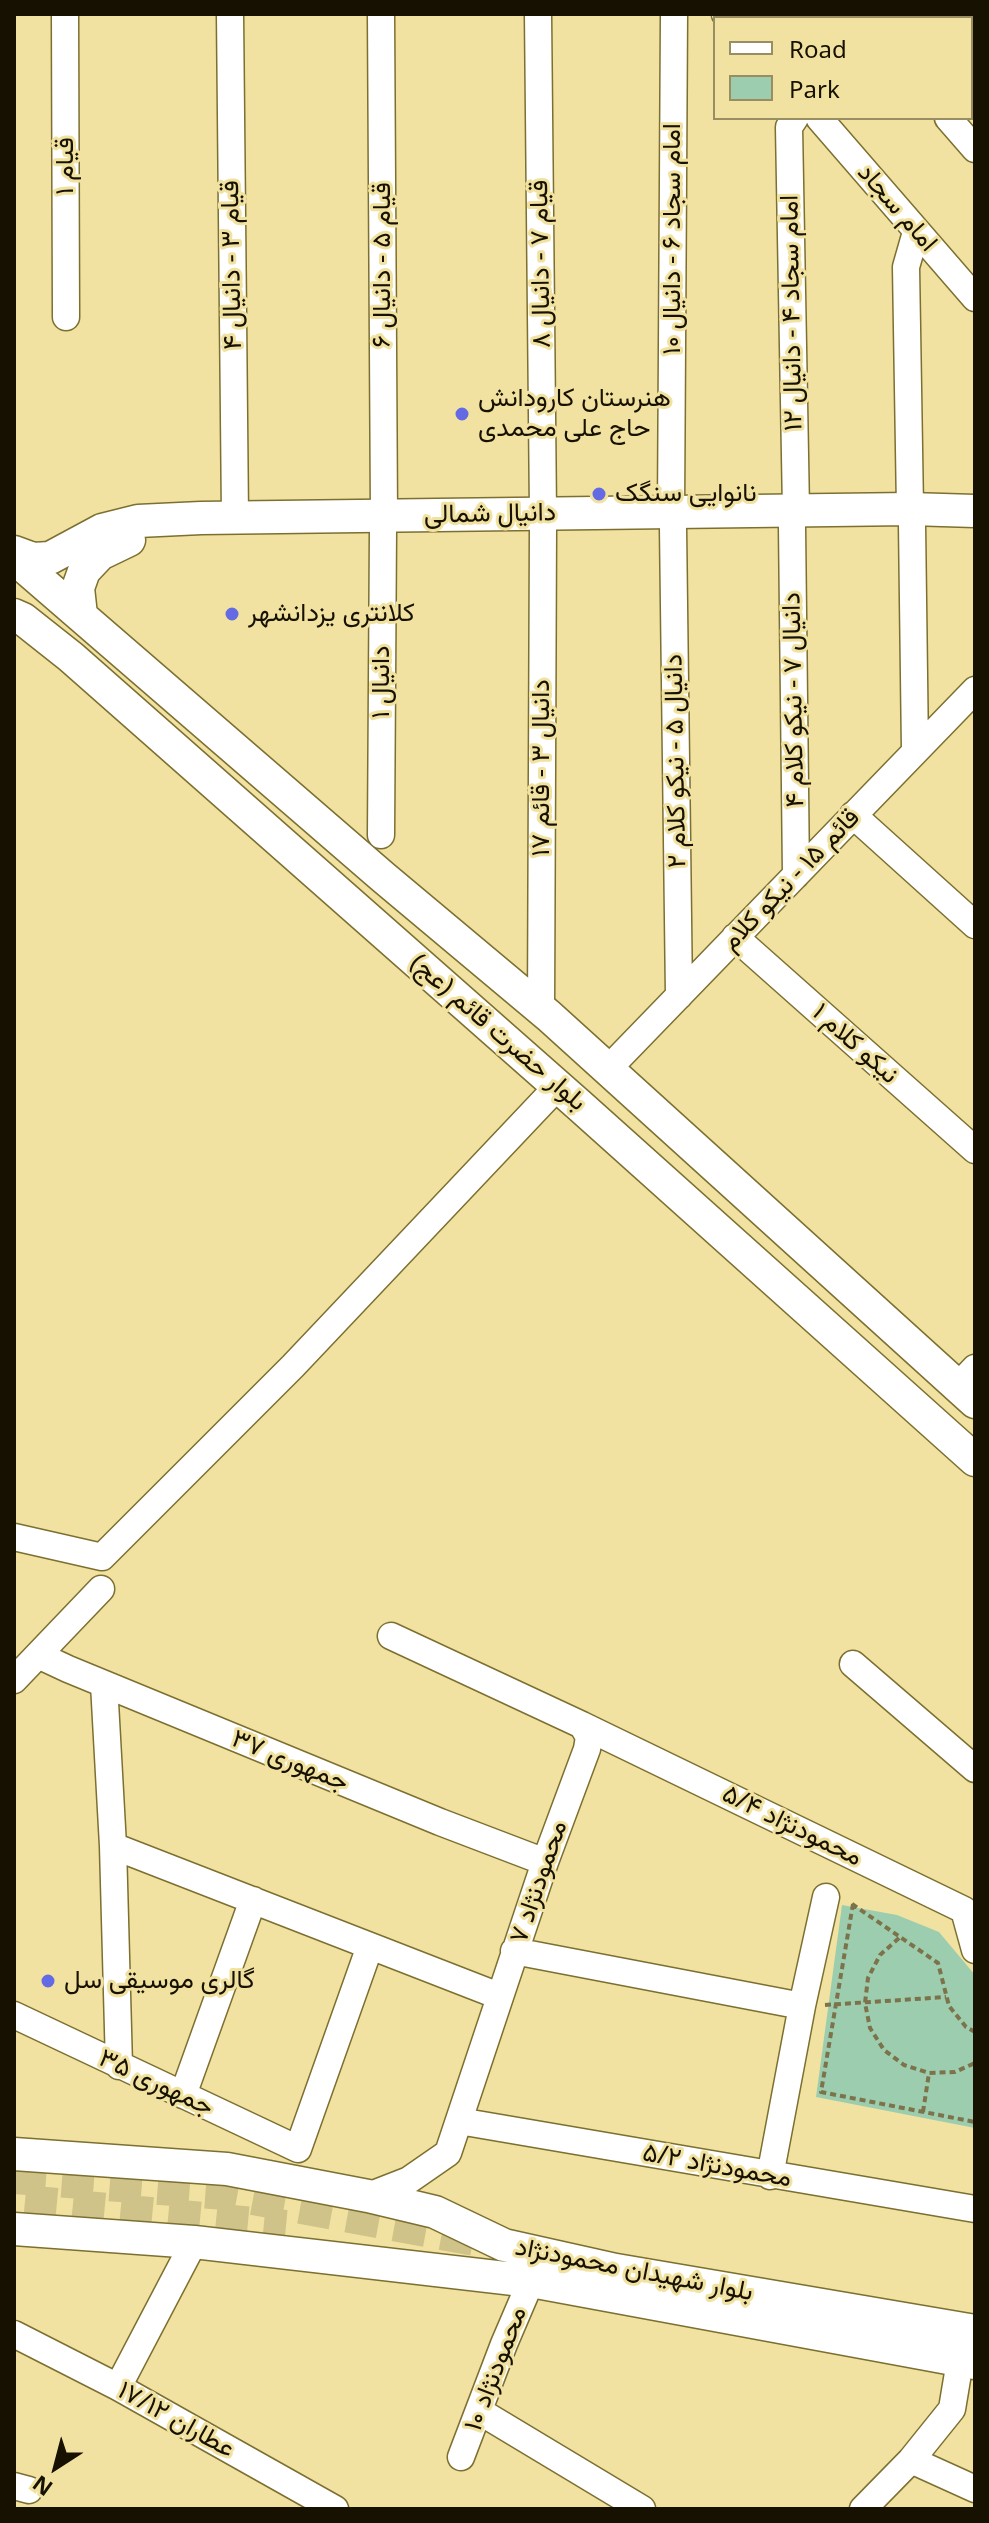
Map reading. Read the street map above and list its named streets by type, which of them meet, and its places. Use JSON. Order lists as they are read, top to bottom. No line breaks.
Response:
{"streets":{"main road":["دانیال شمالی","بلوار حضرت قائم (عج)","بلوار شهیدان محمودنژاد"],"street":["قیام ۱","امام سجاد","امام سجاد ۶ - دانیال ۱۰","قیام ۷ - دانیال ۸","قیام ۳ - دانیال ۴","قیام ۵ - دانیال ۶","امام سجاد ۴ - دانیال ۱۲","دانیال ۱","دانیال ۷ - نیکو کلام ۴","دانیال ۵ - نیکو کلام ۲","دانیال ۳ - قائم ۱۷","قائم ۱۵ - نیکو کلام","نیکو کلام ۱","جمهوری ۳۷","محمودنژاد ۵/۴","محمودنژاد ۷","جمهوری ۳۵","محمودنژاد ۵/۲","محمودنژاد ۱۰","عطاران ۱۷/۱۲"]},"crossings":[["امام سجاد ۶ - دانیال ۱۰","دانیال شمالی"],["امام سجاد ۶ - دانیال ۱۰","دانیال ۵ - نیکو کلام ۲"],["قیام ۷ - دانیال ۸","دانیال شمالی"],["قیام ۷ - دانیال ۸","دانیال ۳ - قائم ۱۷"],["قیام ۳ - دانیال ۴","دانیال شمالی"],["قیام ۵ - دانیال ۶","دانیال شمالی"],["قیام ۵ - دانیال ۶","دانیال ۱"],["امام سجاد ۴ - دانیال ۱۲","دانیال شمالی"],["امام سجاد ۴ - دانیال ۱۲","دانیال ۷ - نیکو کلام ۴"],["دانیال شمالی","دانیال ۱"],["دانیال شمالی","دانیال ۷ - نیکو کلام ۴"],["دانیال شمالی","دانیال ۵ - نیکو کلام ۲"],["دانیال شمالی","دانیال ۳ - قائم ۱۷"],["دانیال شمالی","بلوار حضرت قائم (عج)"],["دانیال ۷ - نیکو کلام ۴","قائم ۱۵ - نیکو کلام"],["دانیال ۵ - نیکو کلام ۲","قائم ۱۵ - نیکو کلام"],["دانیال ۳ - قائم ۱۷","بلوار حضرت قائم (عج)"],["قائم ۱۵ - نیکو کلام","بلوار حضرت قائم (عج)"],["قائم ۱۵ - نیکو کلام","نیکو کلام ۱"],["جمهوری ۳۷","محمودنژاد ۷"],["محمودنژاد ۵/۴","محمودنژاد ۷"],["محمودنژاد ۷","محمودنژاد ۵/۲"],["محمودنژاد ۷","بلوار شهیدان محمودنژاد"],["بلوار شهیدان محمودنژاد","محمودنژاد ۱۰"]],"places":["هنرستان کارودانش حاج علی محمدی","نانوایی سنگک","کلانتری یزدانشهر","گالری موسیقی سل"],"legend":["Road","Park"],"north":"bottom left"}
